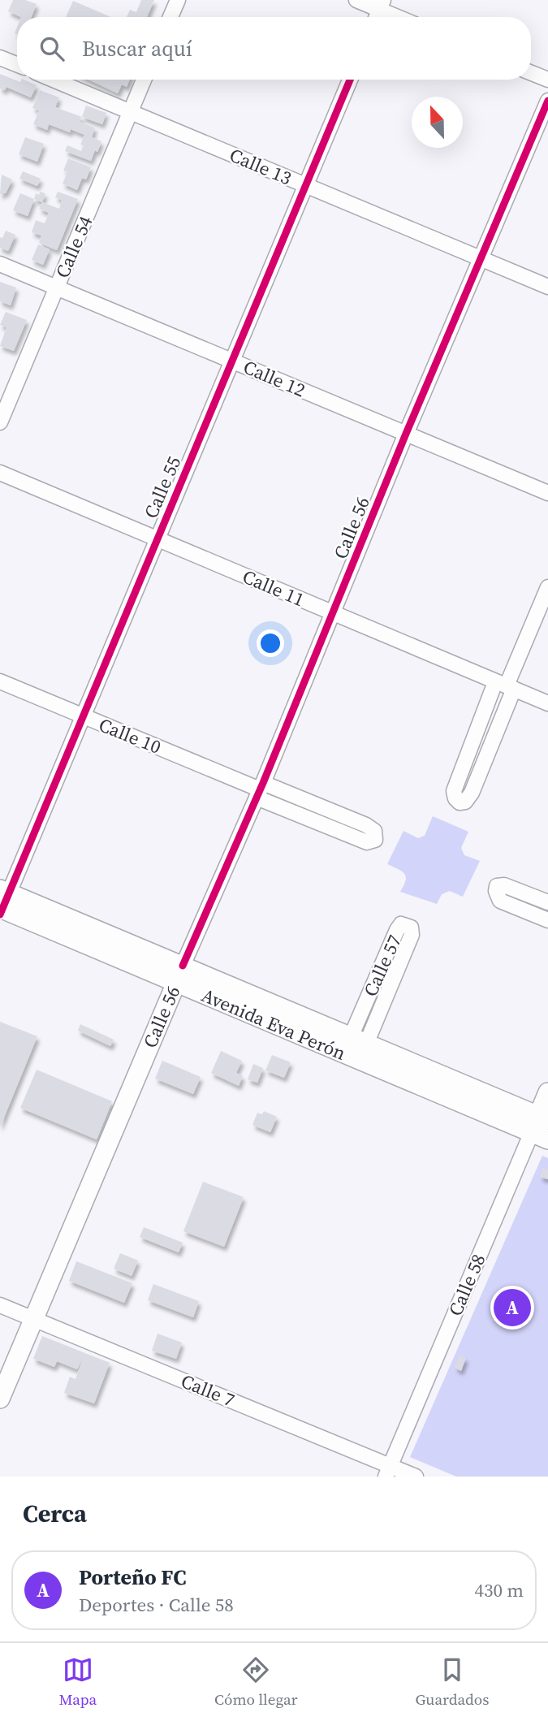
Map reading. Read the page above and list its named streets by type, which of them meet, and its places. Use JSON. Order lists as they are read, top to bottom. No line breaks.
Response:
{"streets":{"main road":["Calle 56","Avenida Eva Perón","Calle 58"],"street":["Calle 13","Calle 54","Calle 12","Calle 55","Calle 11","Calle 10","Calle 57","Calle 7"]},"crossings":[["Calle 13","Calle 54"],["Calle 13","Calle 55"],["Calle 13","Calle 56"],["Calle 54","Calle 12"],["Calle 12","Calle 55"],["Calle 12","Calle 56"],["Calle 55","Calle 11"],["Calle 55","Calle 10"],["Calle 55","Avenida Eva Perón"],["Calle 56","Calle 11"],["Calle 56","Calle 10"],["Calle 56","Avenida Eva Perón"],["Calle 56","Calle 7"],["Calle 57","Avenida Eva Perón"],["Avenida Eva Perón","Calle 58"],["Calle 58","Calle 7"]],"north":"top","page":{"search":"Buscar aquí","pins":"A","heading":"Cerca","list":[{"mark":"A","name":"Porteño FC","note":"Deportes · Calle 58","value":"430 m"}],"nav":["Mapa","Cómo llegar","Guardados"]}}
